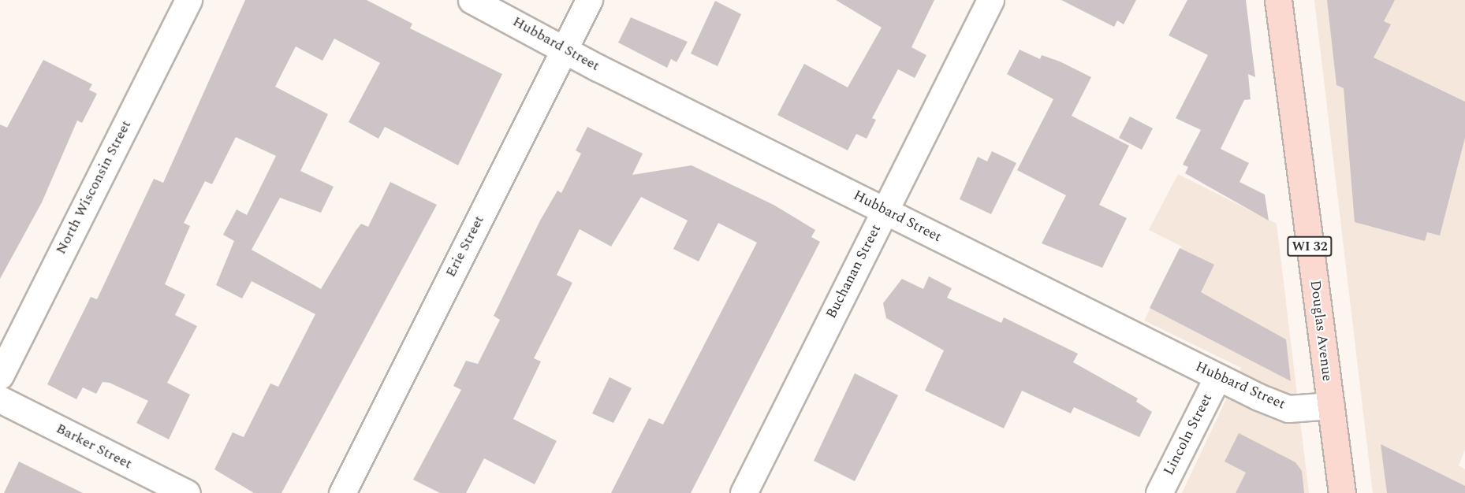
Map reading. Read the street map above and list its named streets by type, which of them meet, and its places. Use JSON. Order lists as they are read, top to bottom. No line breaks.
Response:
{"streets":{"main road":["WI 32","Douglas Avenue"],"street":["Hubbard Street","North Wisconsin Street","Erie Street","Buchanan Street","Lincoln Street","Barker Street"]},"crossings":[["Hubbard Street","Erie Street"],["Hubbard Street","Buchanan Street"],["Hubbard Street","Douglas Avenue"],["Hubbard Street","Lincoln Street"]]}
